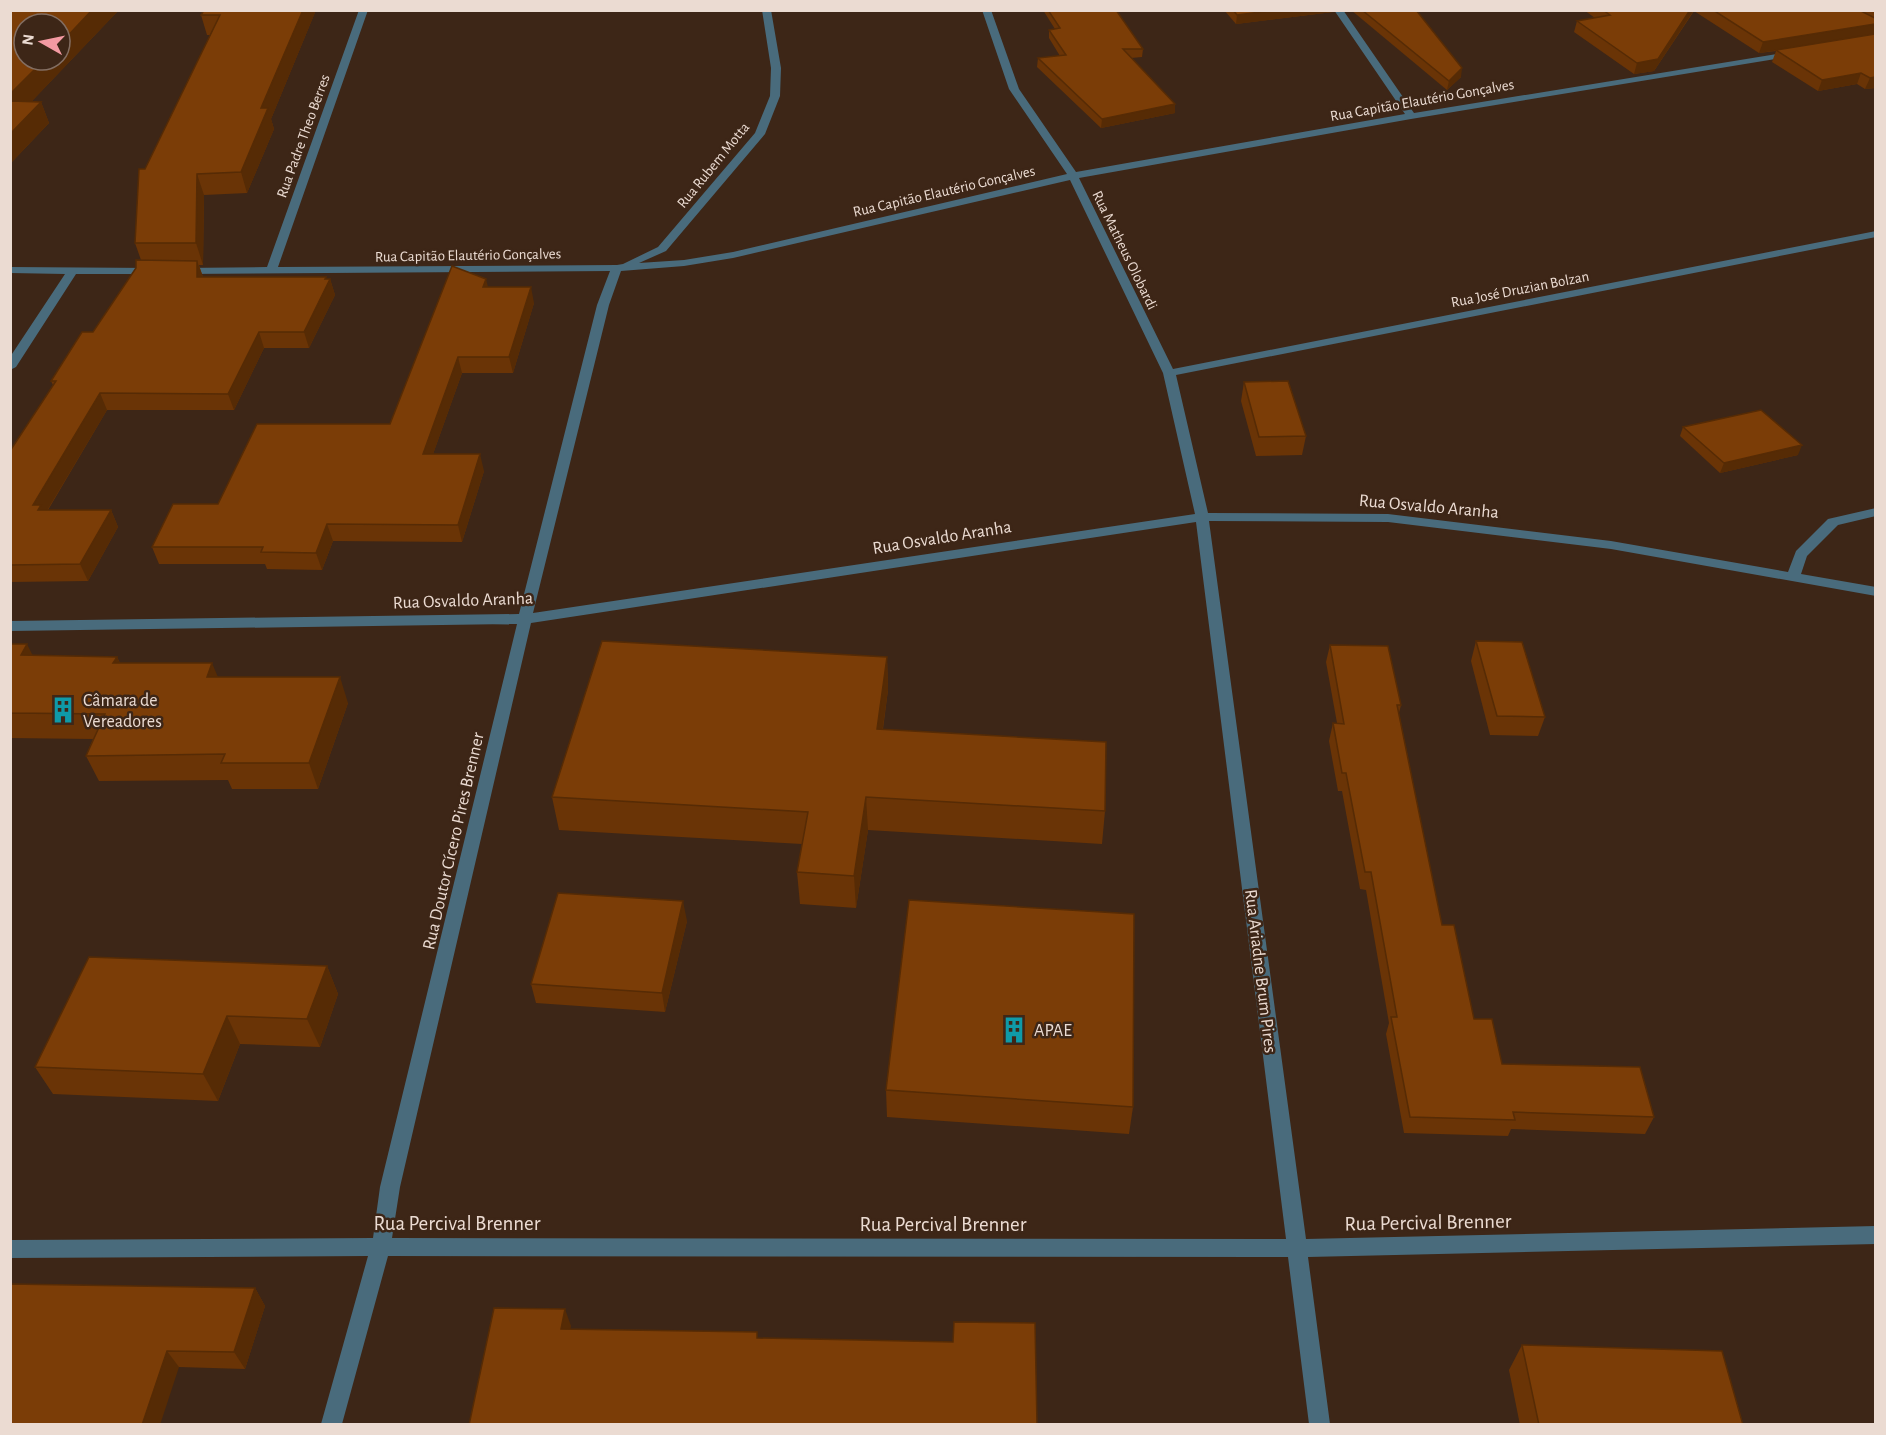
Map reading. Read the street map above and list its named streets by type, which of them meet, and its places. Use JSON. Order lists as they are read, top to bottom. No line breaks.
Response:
{"streets":{"street":["Rua Capitão Elautério Gonçalves","Rua Padre Theo Berres","Rua Rubem Motta","Rua Matheus Olobardi","Rua José Druzian Bolzan","Rua Osvaldo Aranha","Rua Doutor Cícero Pires Brenner","Rua Ariadne Brum Pires","Rua Percival Brenner"]},"crossings":[["Rua Capitão Elautério Gonçalves","Rua Padre Theo Berres"],["Rua Capitão Elautério Gonçalves","Rua Rubem Motta"],["Rua Capitão Elautério Gonçalves","Rua Matheus Olobardi"],["Rua Capitão Elautério Gonçalves","Rua Doutor Cícero Pires Brenner"],["Rua Rubem Motta","Rua Doutor Cícero Pires Brenner"],["Rua Matheus Olobardi","Rua José Druzian Bolzan"],["Rua Matheus Olobardi","Rua Osvaldo Aranha"],["Rua Matheus Olobardi","Rua Ariadne Brum Pires"],["Rua Osvaldo Aranha","Rua Doutor Cícero Pires Brenner"],["Rua Osvaldo Aranha","Rua Ariadne Brum Pires"],["Rua Doutor Cícero Pires Brenner","Rua Percival Brenner"],["Rua Ariadne Brum Pires","Rua Percival Brenner"]],"places":{"building":["Câmara de Vereadores","APAE"]},"north":"left"}
